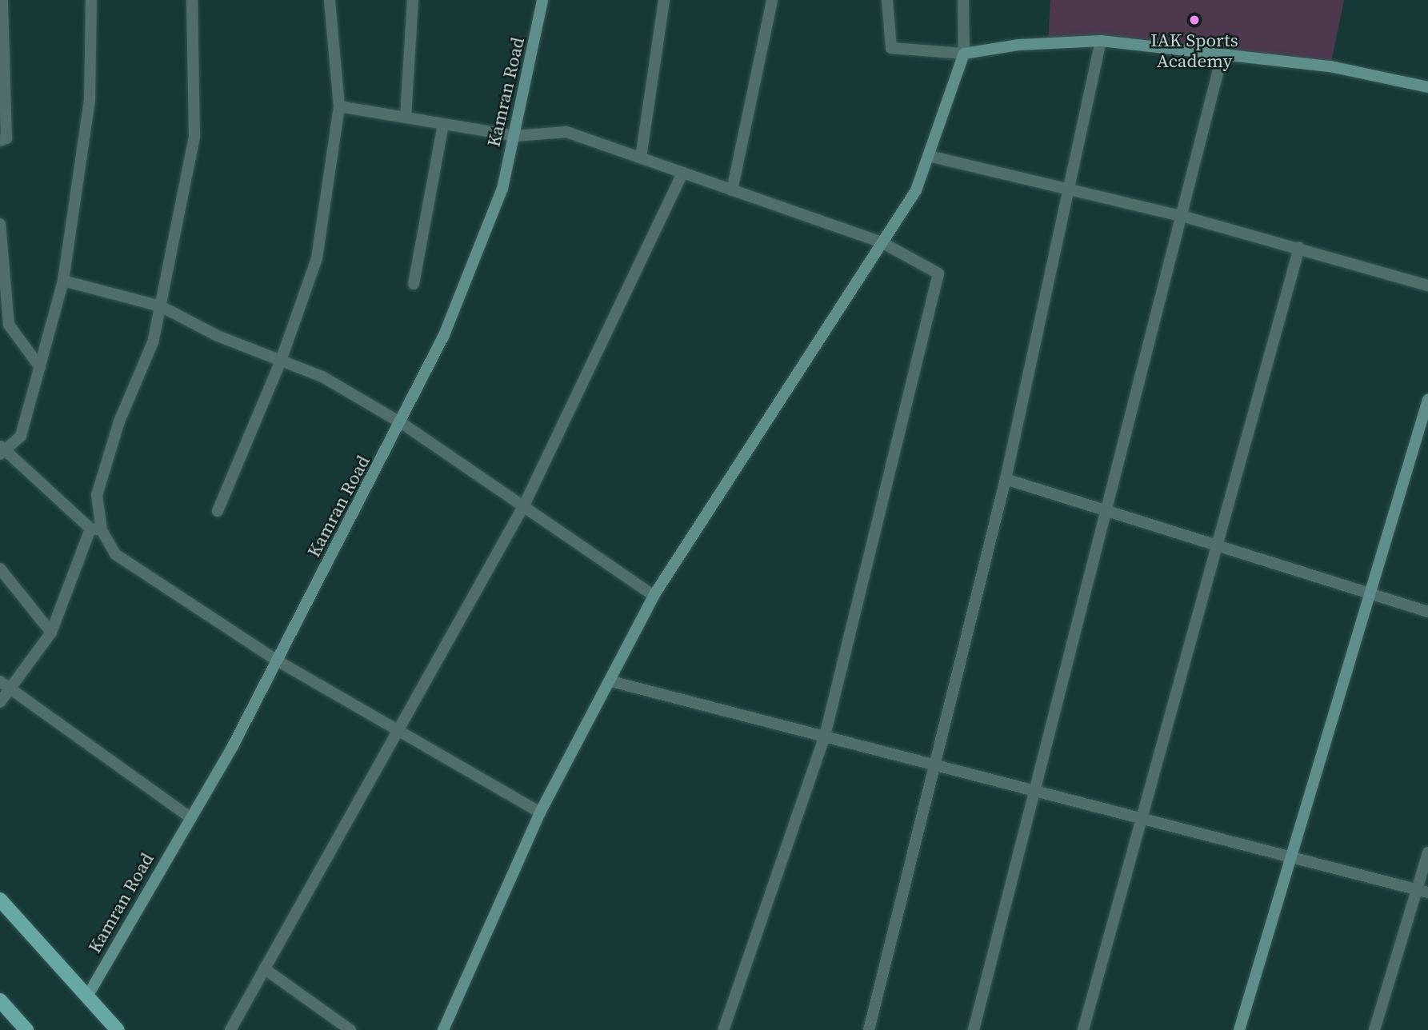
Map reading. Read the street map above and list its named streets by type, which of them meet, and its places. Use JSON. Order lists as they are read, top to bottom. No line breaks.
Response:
{"streets":{"street":["Kamran Road"]},"places":["IAK Sports Academy"]}
